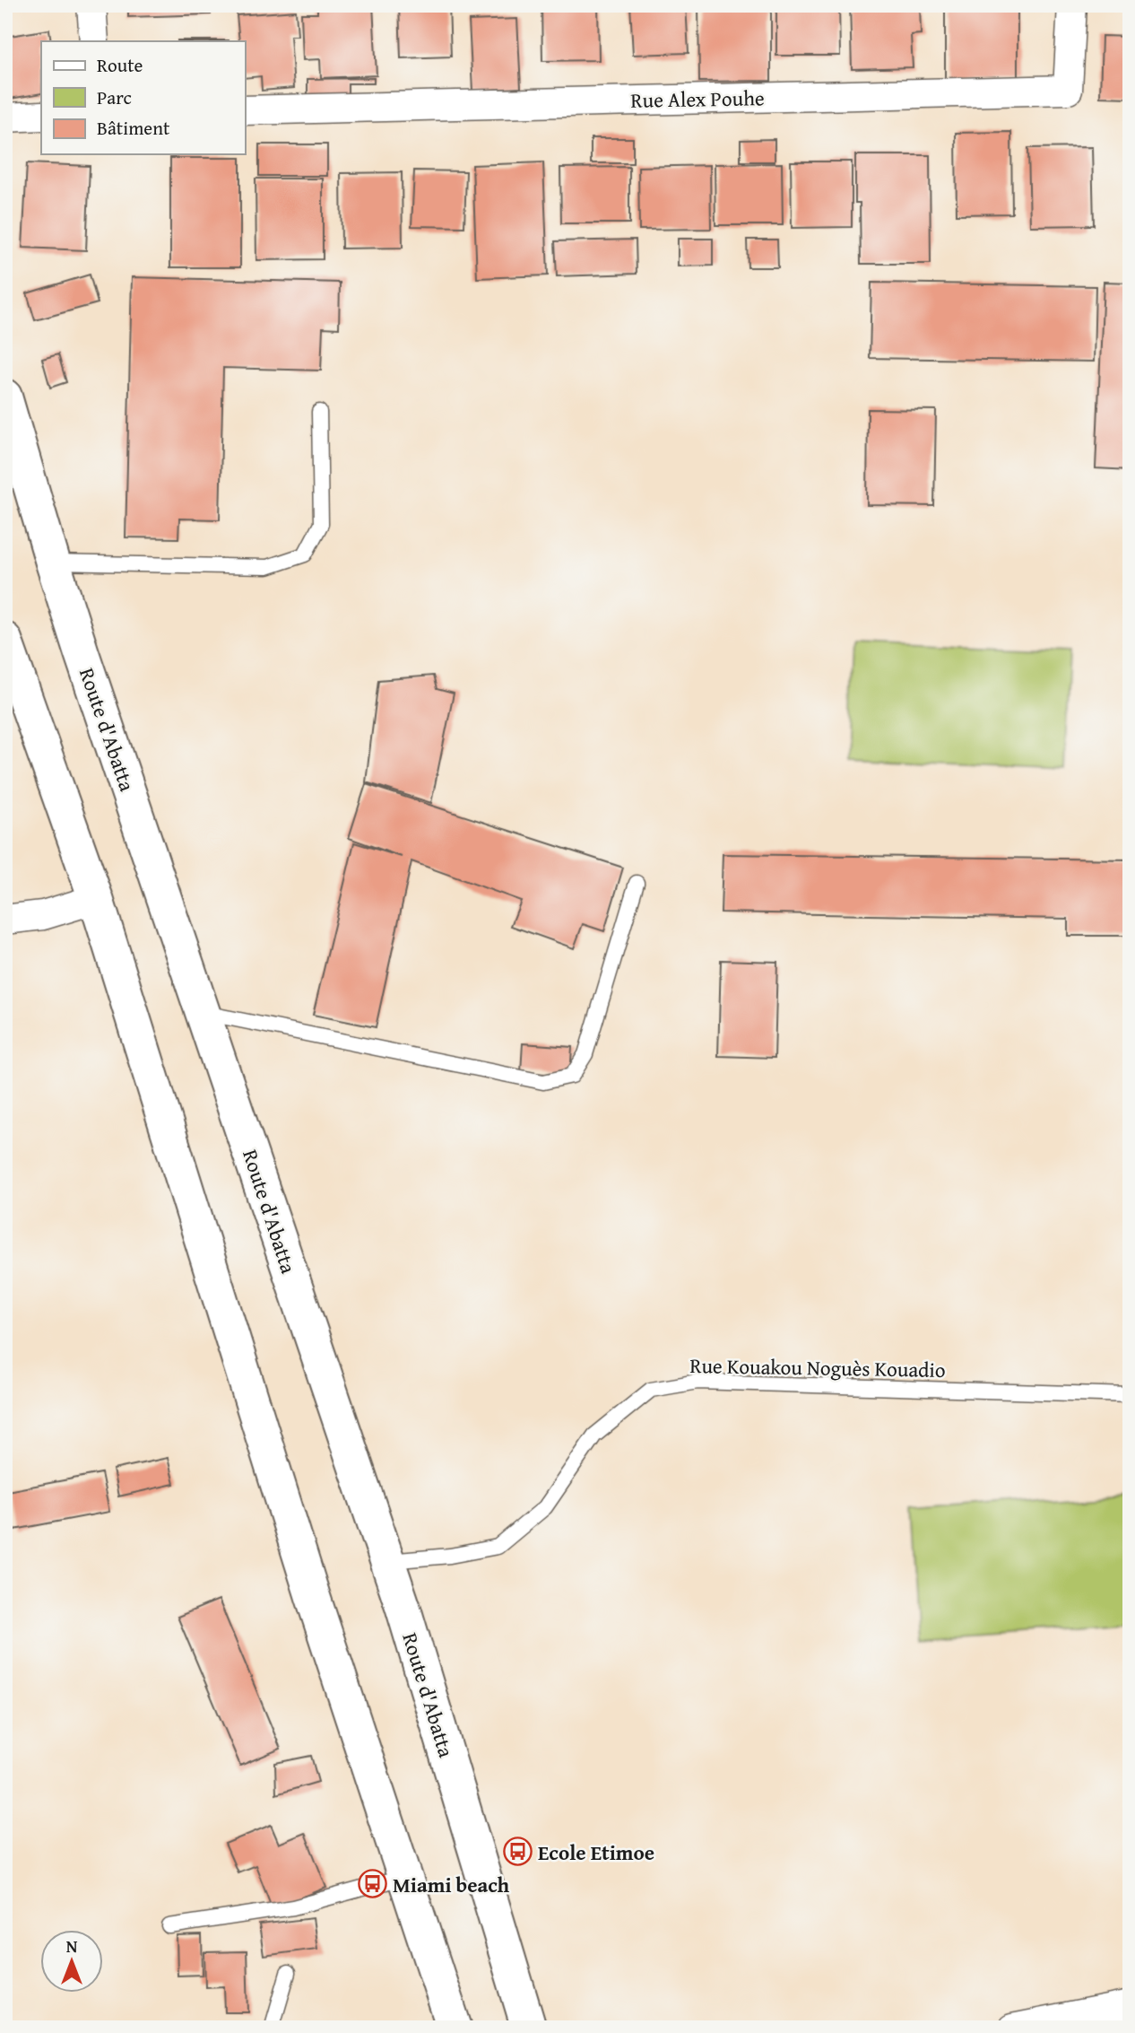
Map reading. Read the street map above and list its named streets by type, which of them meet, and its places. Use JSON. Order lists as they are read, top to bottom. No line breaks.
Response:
{"streets":{"street":["Rue Alex Pouhe","Route d'Abatta"],"lane":["Rue Kouakou Noguès Kouadio"]},"crossings":[["Route d'Abatta","Rue Kouakou Noguès Kouadio"]],"places":{"bus stop":["Ecole Etimoe","Miami beach"]},"legend":["Route","Parc","Bâtiment"],"north":"top"}
